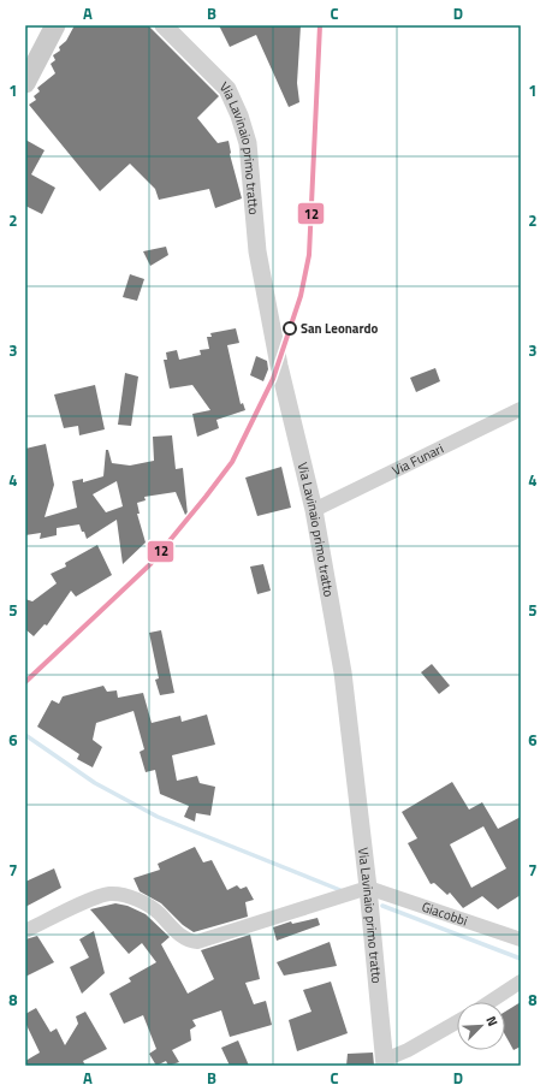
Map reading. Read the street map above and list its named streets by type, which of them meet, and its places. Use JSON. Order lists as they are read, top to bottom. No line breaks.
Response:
{"streets":{"street":["Via Lavinaio primo tratto","Via Funari","Giacobbi"]},"crossings":[["Via Lavinaio primo tratto","Via Funari"],["Via Lavinaio primo tratto","Giacobbi"]],"places":["San Leonardo"],"lines":["transit line 12"],"north":"top right","grid":{"columns":["A","B","C","D"],"rows":["1","2","3","4","5","6","7","8"]}}
